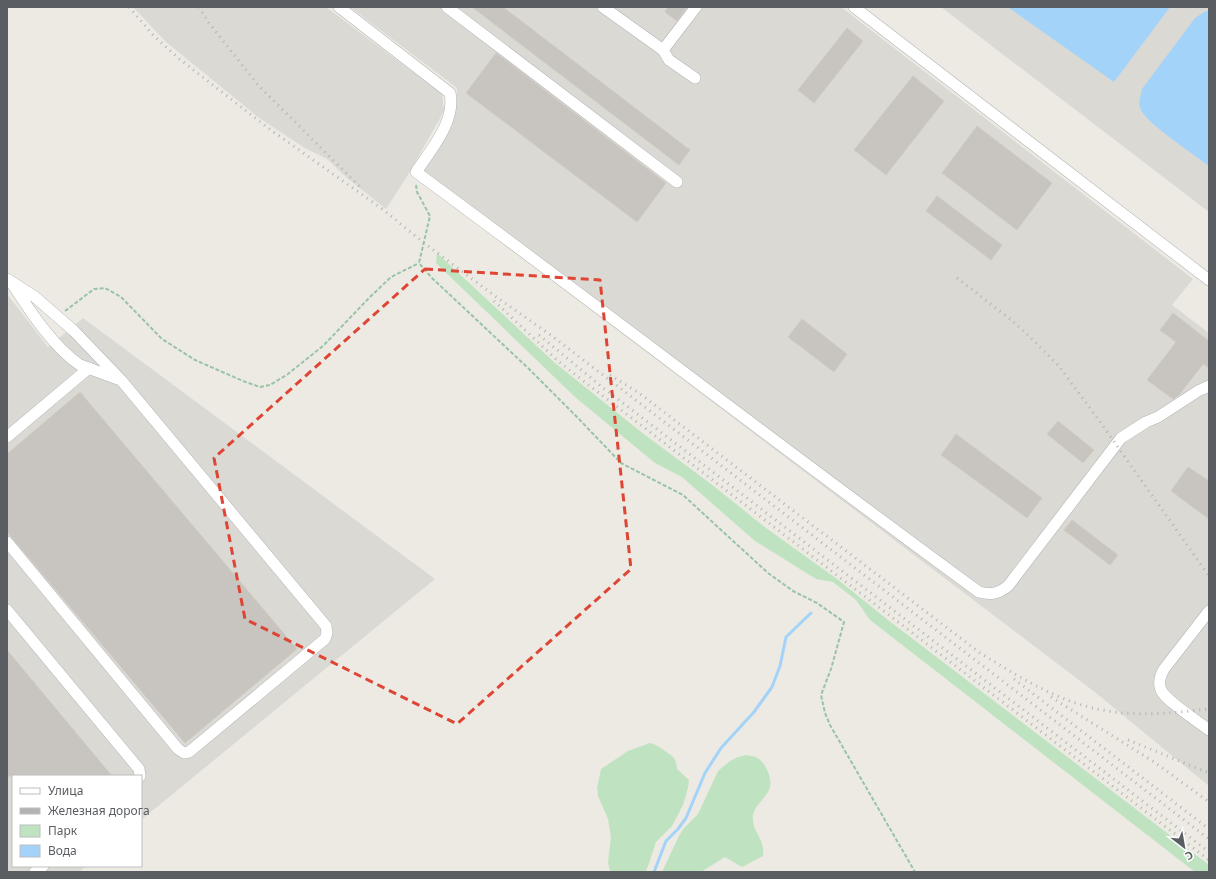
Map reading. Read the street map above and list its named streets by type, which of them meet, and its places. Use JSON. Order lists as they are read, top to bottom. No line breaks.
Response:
{"legend":["Улица","Железная дорога","Парк","Вода"],"north":"bottom right"}
